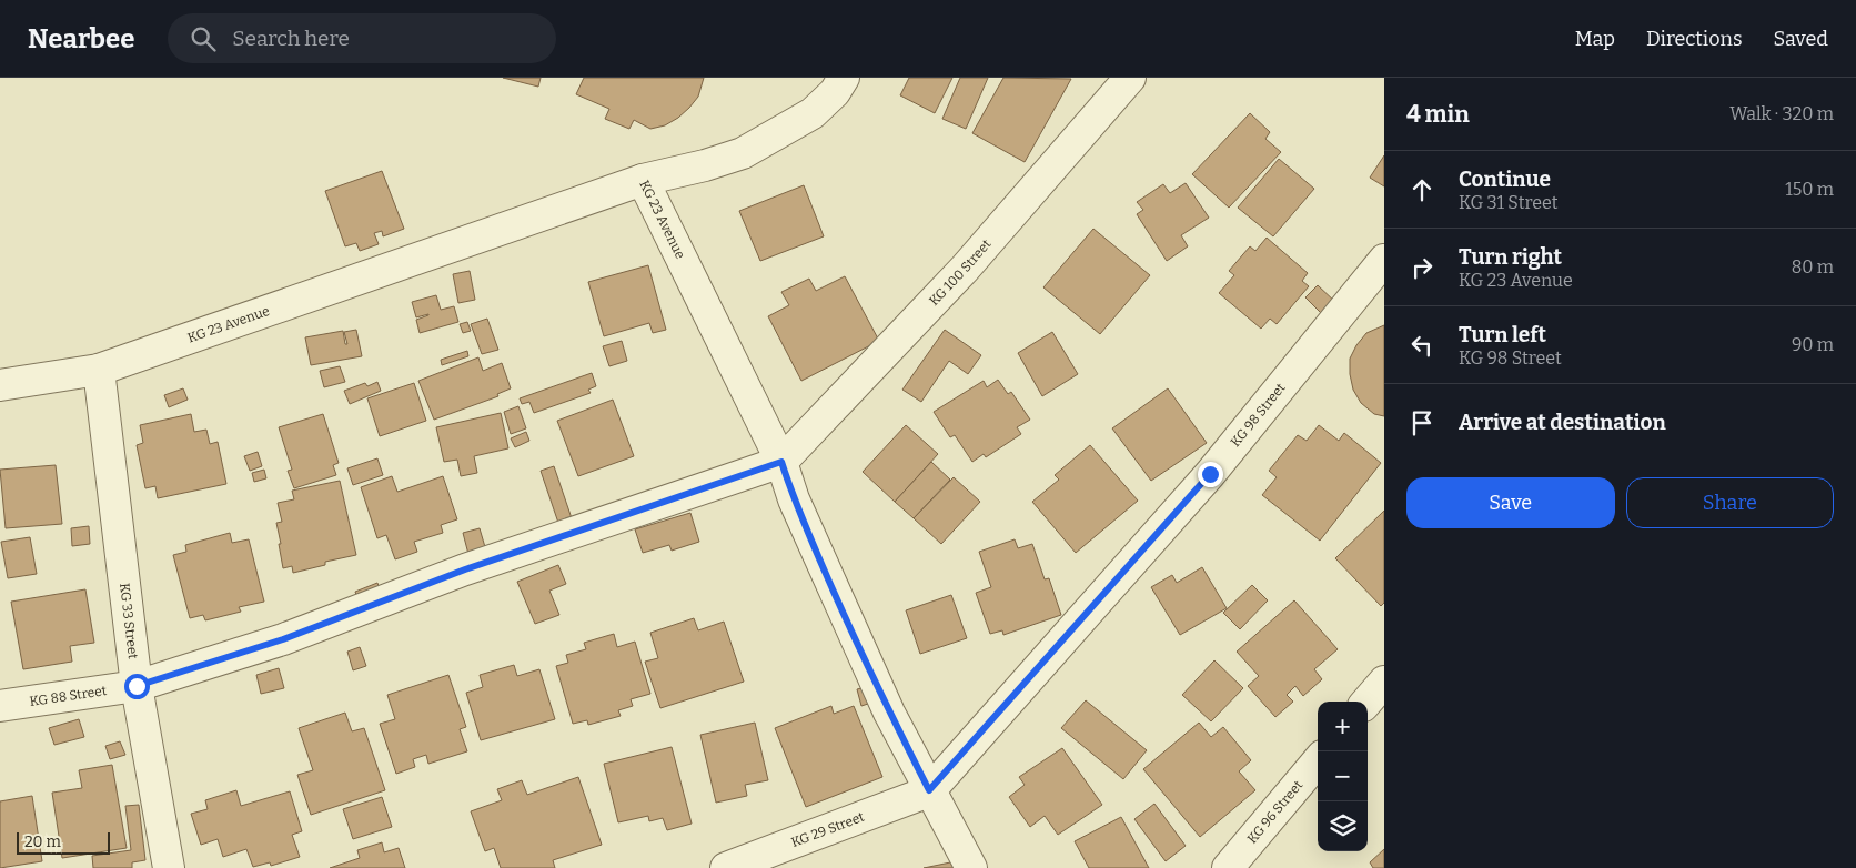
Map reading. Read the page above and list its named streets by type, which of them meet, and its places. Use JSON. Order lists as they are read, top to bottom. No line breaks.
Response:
{"streets":{"street":["KG 23 Avenue","KG 100 Street","KG 98 Street","KG 33 Street","KG 88 Street","KG 96 Street","KG 29 Street"]},"crossings":[["KG 23 Avenue","KG 100 Street"],["KG 23 Avenue","KG 98 Street"],["KG 23 Avenue","KG 33 Street"],["KG 23 Avenue","KG 88 Street"],["KG 23 Avenue","KG 29 Street"],["KG 100 Street","KG 88 Street"],["KG 98 Street","KG 29 Street"],["KG 33 Street","KG 88 Street"]],"scale_bar":"20 m","page":{"header":"Nearbee","search":"Search here","nav":["Map","Directions","Saved"],"heading":["4 min","Walk · 320 m"],"list":[["Continue","KG 31 Street","150 m"],["Turn right","KG 23 Avenue","80 m"],["Turn left","KG 98 Street","90 m"],"Arrive at destination"],"buttons":["Save","Share"],"map_buttons":["+","−"],"scale":"20 m"}}
